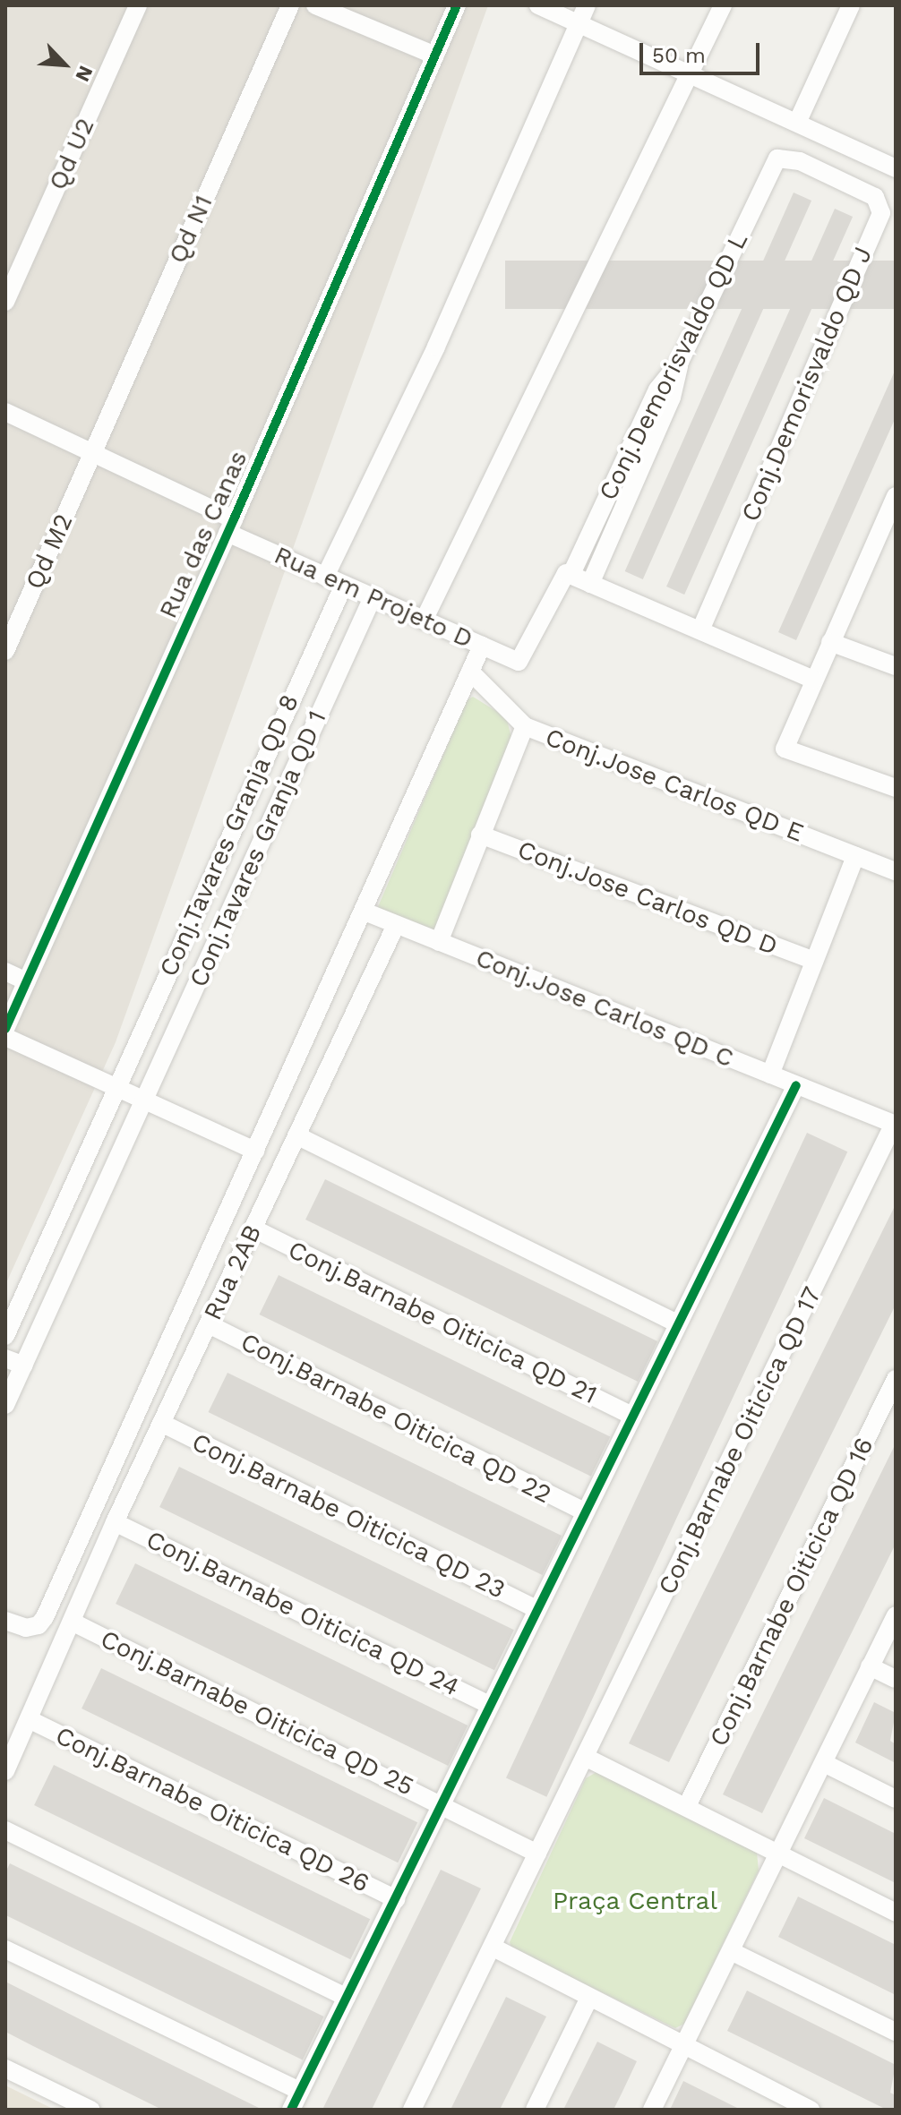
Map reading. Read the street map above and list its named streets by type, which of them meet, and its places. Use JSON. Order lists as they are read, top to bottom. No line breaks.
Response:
{"streets":{"street":["Qd U2","Qd N1","Conj.Demorisvaldo QD L","Conj.Demorisvaldo QD J","Rua das Canas","Qd M2","Rua em Projeto D","Conj.Jose Carlos QD E","Conj.Tavares Granja QD 8","Conj.Tavares Granja QD 1","Conj.Jose Carlos QD D","Conj.Jose Carlos QD C","Rua 2AB","Conj.Barnabe Oiticica QD 21","Conj.Barnabe Oiticica QD 22","Conj.Barnabe Oiticica QD 17","Conj.Barnabe Oiticica QD 23","Conj.Barnabe Oiticica QD 16","Conj.Barnabe Oiticica QD 24","Conj.Barnabe Oiticica QD 25","Conj.Barnabe Oiticica QD 26"]},"crossings":[["Qd N1","Qd M2"],["Qd N1","Rua em Projeto D"],["Conj.Demorisvaldo QD L","Conj.Demorisvaldo QD J"],["Conj.Demorisvaldo QD L","Rua em Projeto D"],["Rua das Canas","Rua em Projeto D"],["Qd M2","Rua em Projeto D"],["Rua em Projeto D","Conj.Tavares Granja QD 8"],["Rua em Projeto D","Conj.Tavares Granja QD 1"],["Conj.Jose Carlos QD C","Rua 2AB"],["Conj.Jose Carlos QD C","Conj.Barnabe Oiticica QD 17"],["Rua 2AB","Conj.Barnabe Oiticica QD 21"],["Rua 2AB","Conj.Barnabe Oiticica QD 22"],["Rua 2AB","Conj.Barnabe Oiticica QD 23"],["Rua 2AB","Conj.Barnabe Oiticica QD 24"],["Rua 2AB","Conj.Barnabe Oiticica QD 25"],["Rua 2AB","Conj.Barnabe Oiticica QD 26"],["Conj.Barnabe Oiticica QD 17","Conj.Barnabe Oiticica QD 25"]],"parks":["Praça Central"],"scale_bar":"50 m","north":"bottom right"}
